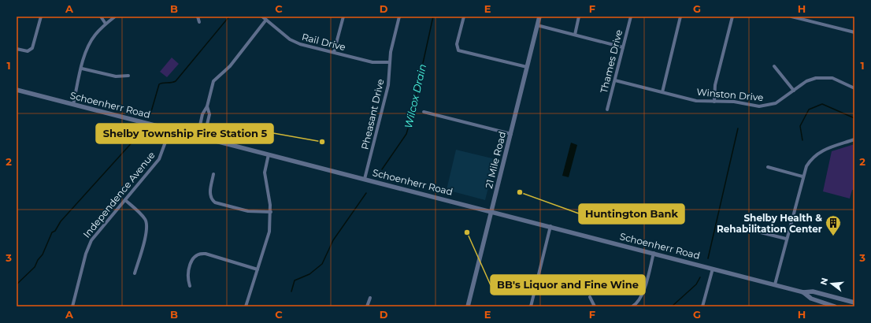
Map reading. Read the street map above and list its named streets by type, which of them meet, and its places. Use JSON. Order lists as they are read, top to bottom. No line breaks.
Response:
{"streets":{"street":["Rail Drive","Thames Drive","Winston Drive","Schoenherr Road","Pheasant Drive","21 Mile Road","Independence Avenue"]},"crossings":[["Rail Drive","Pheasant Drive"],["Thames Drive","Winston Drive"],["Schoenherr Road","Pheasant Drive"],["Schoenherr Road","21 Mile Road"],["Schoenherr Road","Independence Avenue"]],"water":["Wilcox Drain"],"places":{"other":["Shelby Township Fire Station 5","Huntington Bank","BB's Liquor and Fine Wine"],"building":["Shelby Health & Rehabilitation Center"]},"north":"left","grid":{"columns":["A","B","C","D","E","F","G","H"],"rows":["1","2","3"]}}
